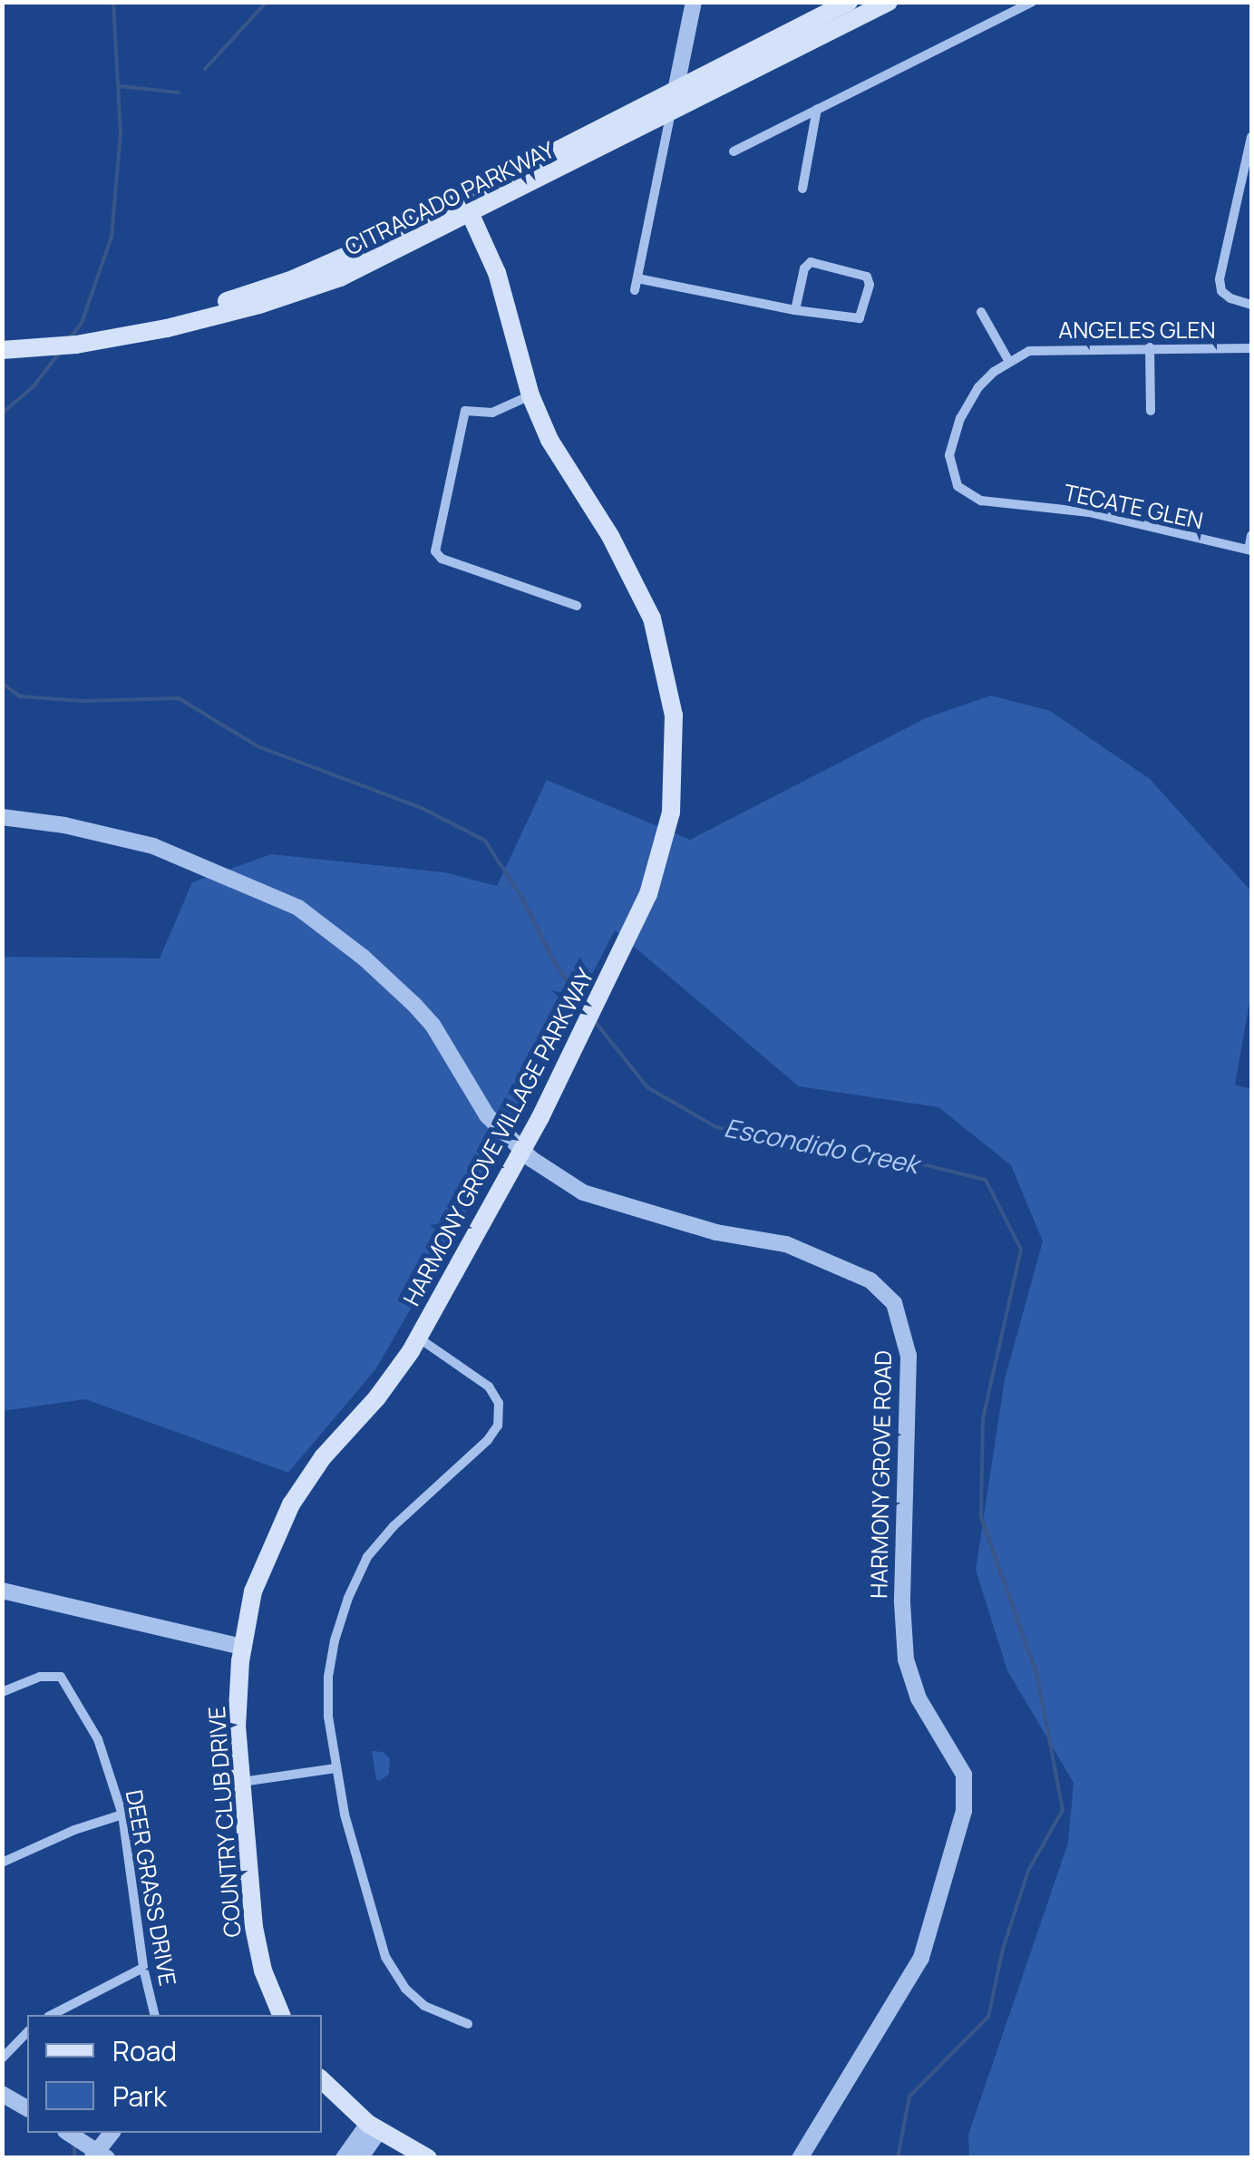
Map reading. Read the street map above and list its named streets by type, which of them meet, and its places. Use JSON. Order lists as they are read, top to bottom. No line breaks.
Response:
{"streets":{"main road":["CITRACADO PARKWAY","HARMONY GROVE VILLAGE PARKWAY","COUNTRY CLUB DRIVE"],"street":["ANGELES GLEN","TECATE GLEN","HARMONY GROVE ROAD","DEER GRASS DRIVE"]},"crossings":[["CITRACADO PARKWAY","HARMONY GROVE VILLAGE PARKWAY"],["ANGELES GLEN","TECATE GLEN"],["HARMONY GROVE VILLAGE PARKWAY","HARMONY GROVE ROAD"],["HARMONY GROVE VILLAGE PARKWAY","COUNTRY CLUB DRIVE"]],"water":["Escondido Creek"],"legend":["Road","Park"]}
